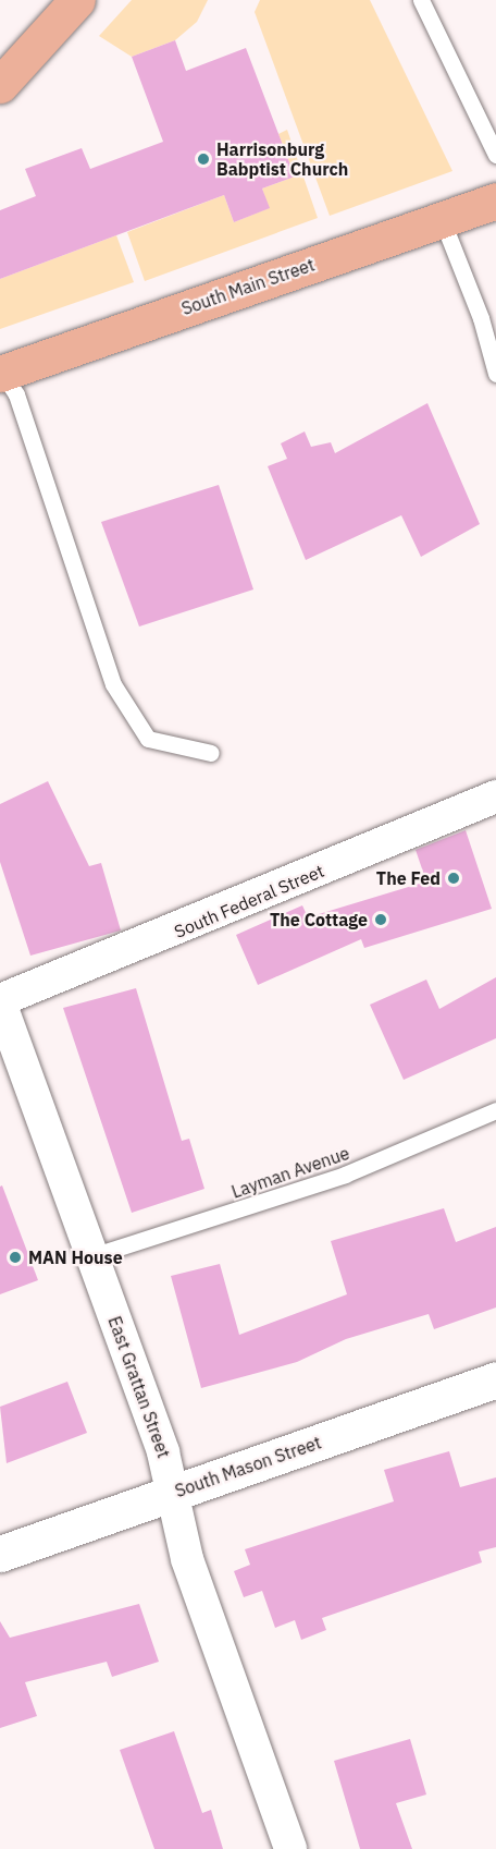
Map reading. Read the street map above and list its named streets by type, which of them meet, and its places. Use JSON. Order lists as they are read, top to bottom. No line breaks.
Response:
{"streets":{"main road":["South Main Street","South Mason Street"],"street":["South Federal Street","East Grattan Street"],"lane":["Layman Avenue"]},"crossings":[["South Federal Street","East Grattan Street"],["Layman Avenue","East Grattan Street"],["East Grattan Street","South Mason Street"]],"places":["Harrisonburg Babptist Church","The Fed","The Cottage","MAN House"]}
